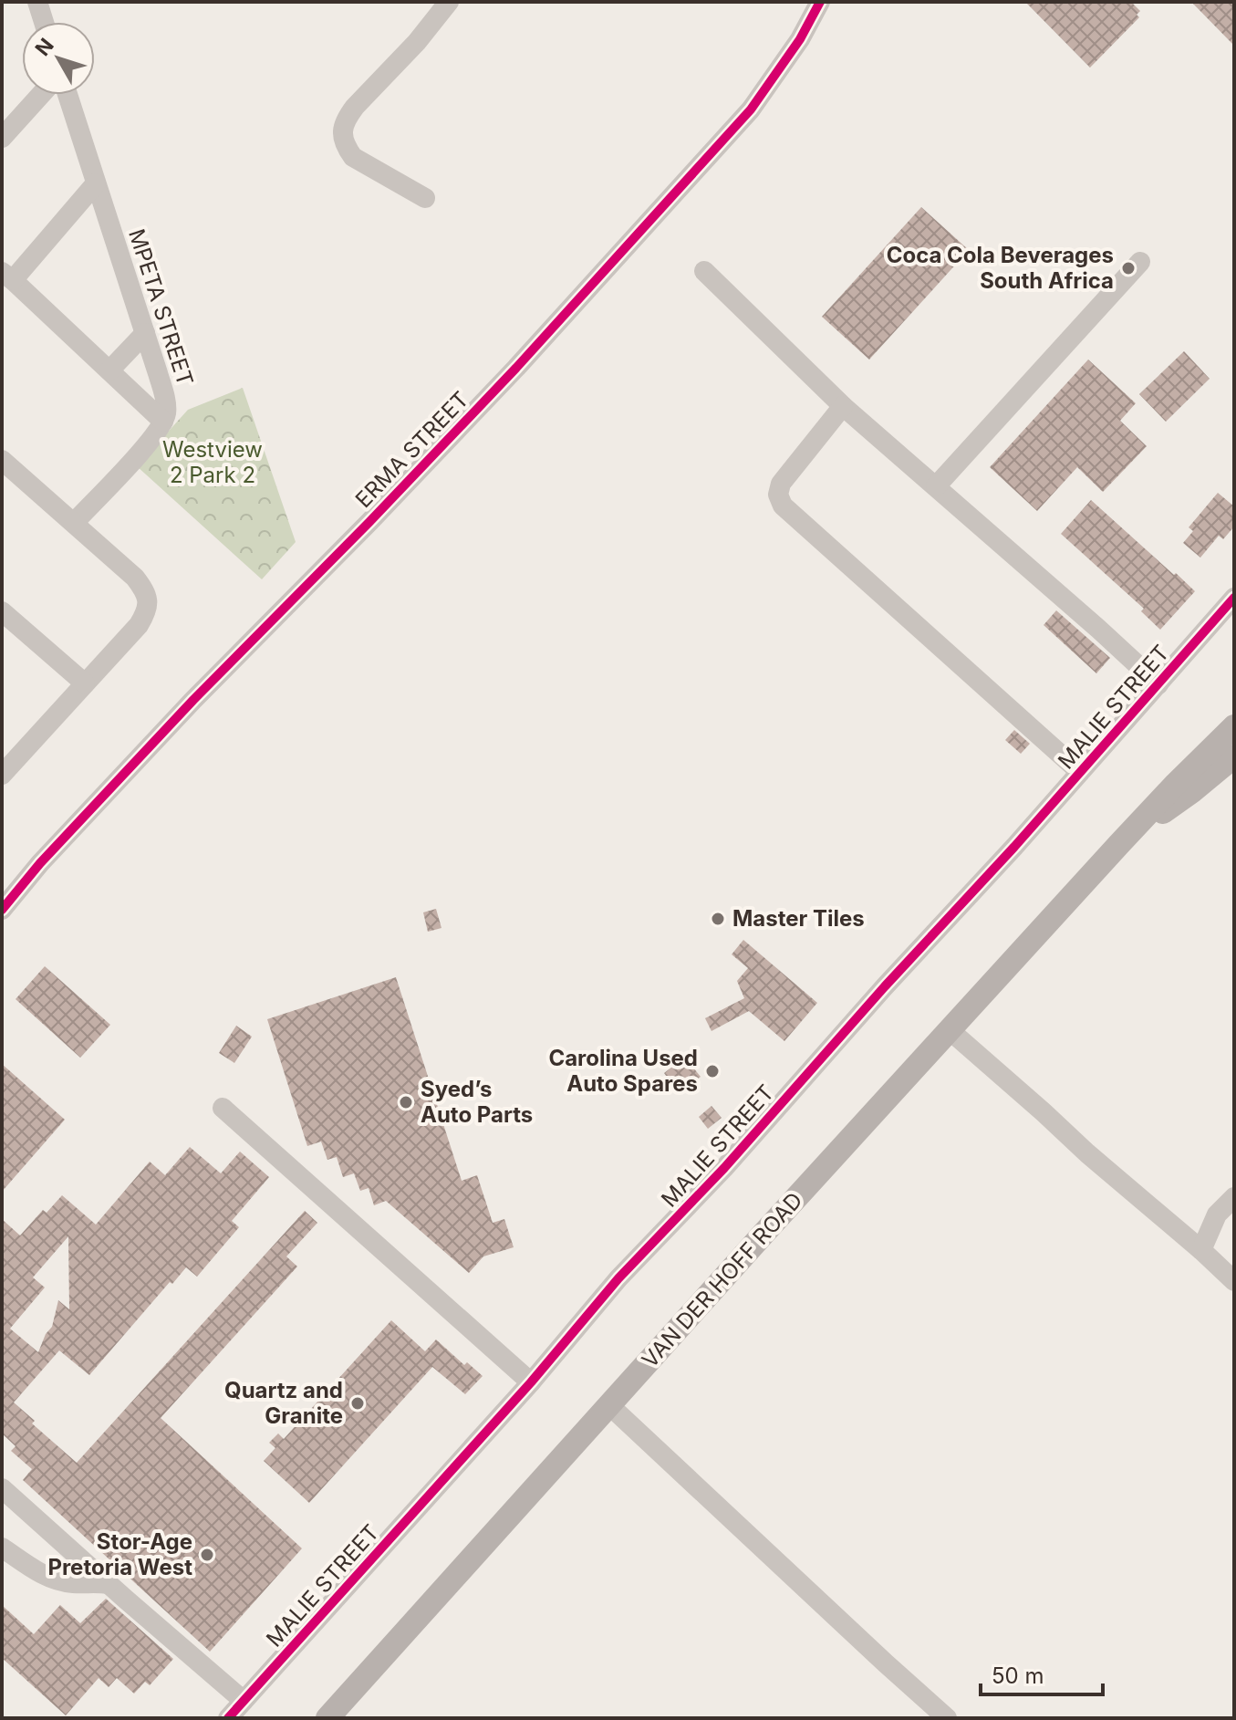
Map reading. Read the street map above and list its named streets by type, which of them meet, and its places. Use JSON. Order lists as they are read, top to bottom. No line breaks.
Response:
{"streets":{"main road":["VAN DER HOFF ROAD"],"street":["MPETA STREET","ERMA STREET","MALIE STREET"]},"parks":["Westview 2 Park 2"],"places":["Coca Cola Beverages South Africa","Master Tiles","Carolina Used Auto Spares","Syed’s Auto Parts","Quartz and Granite","Stor-Age Pretoria West"],"scale_bar":"50 m","north":"top left"}
